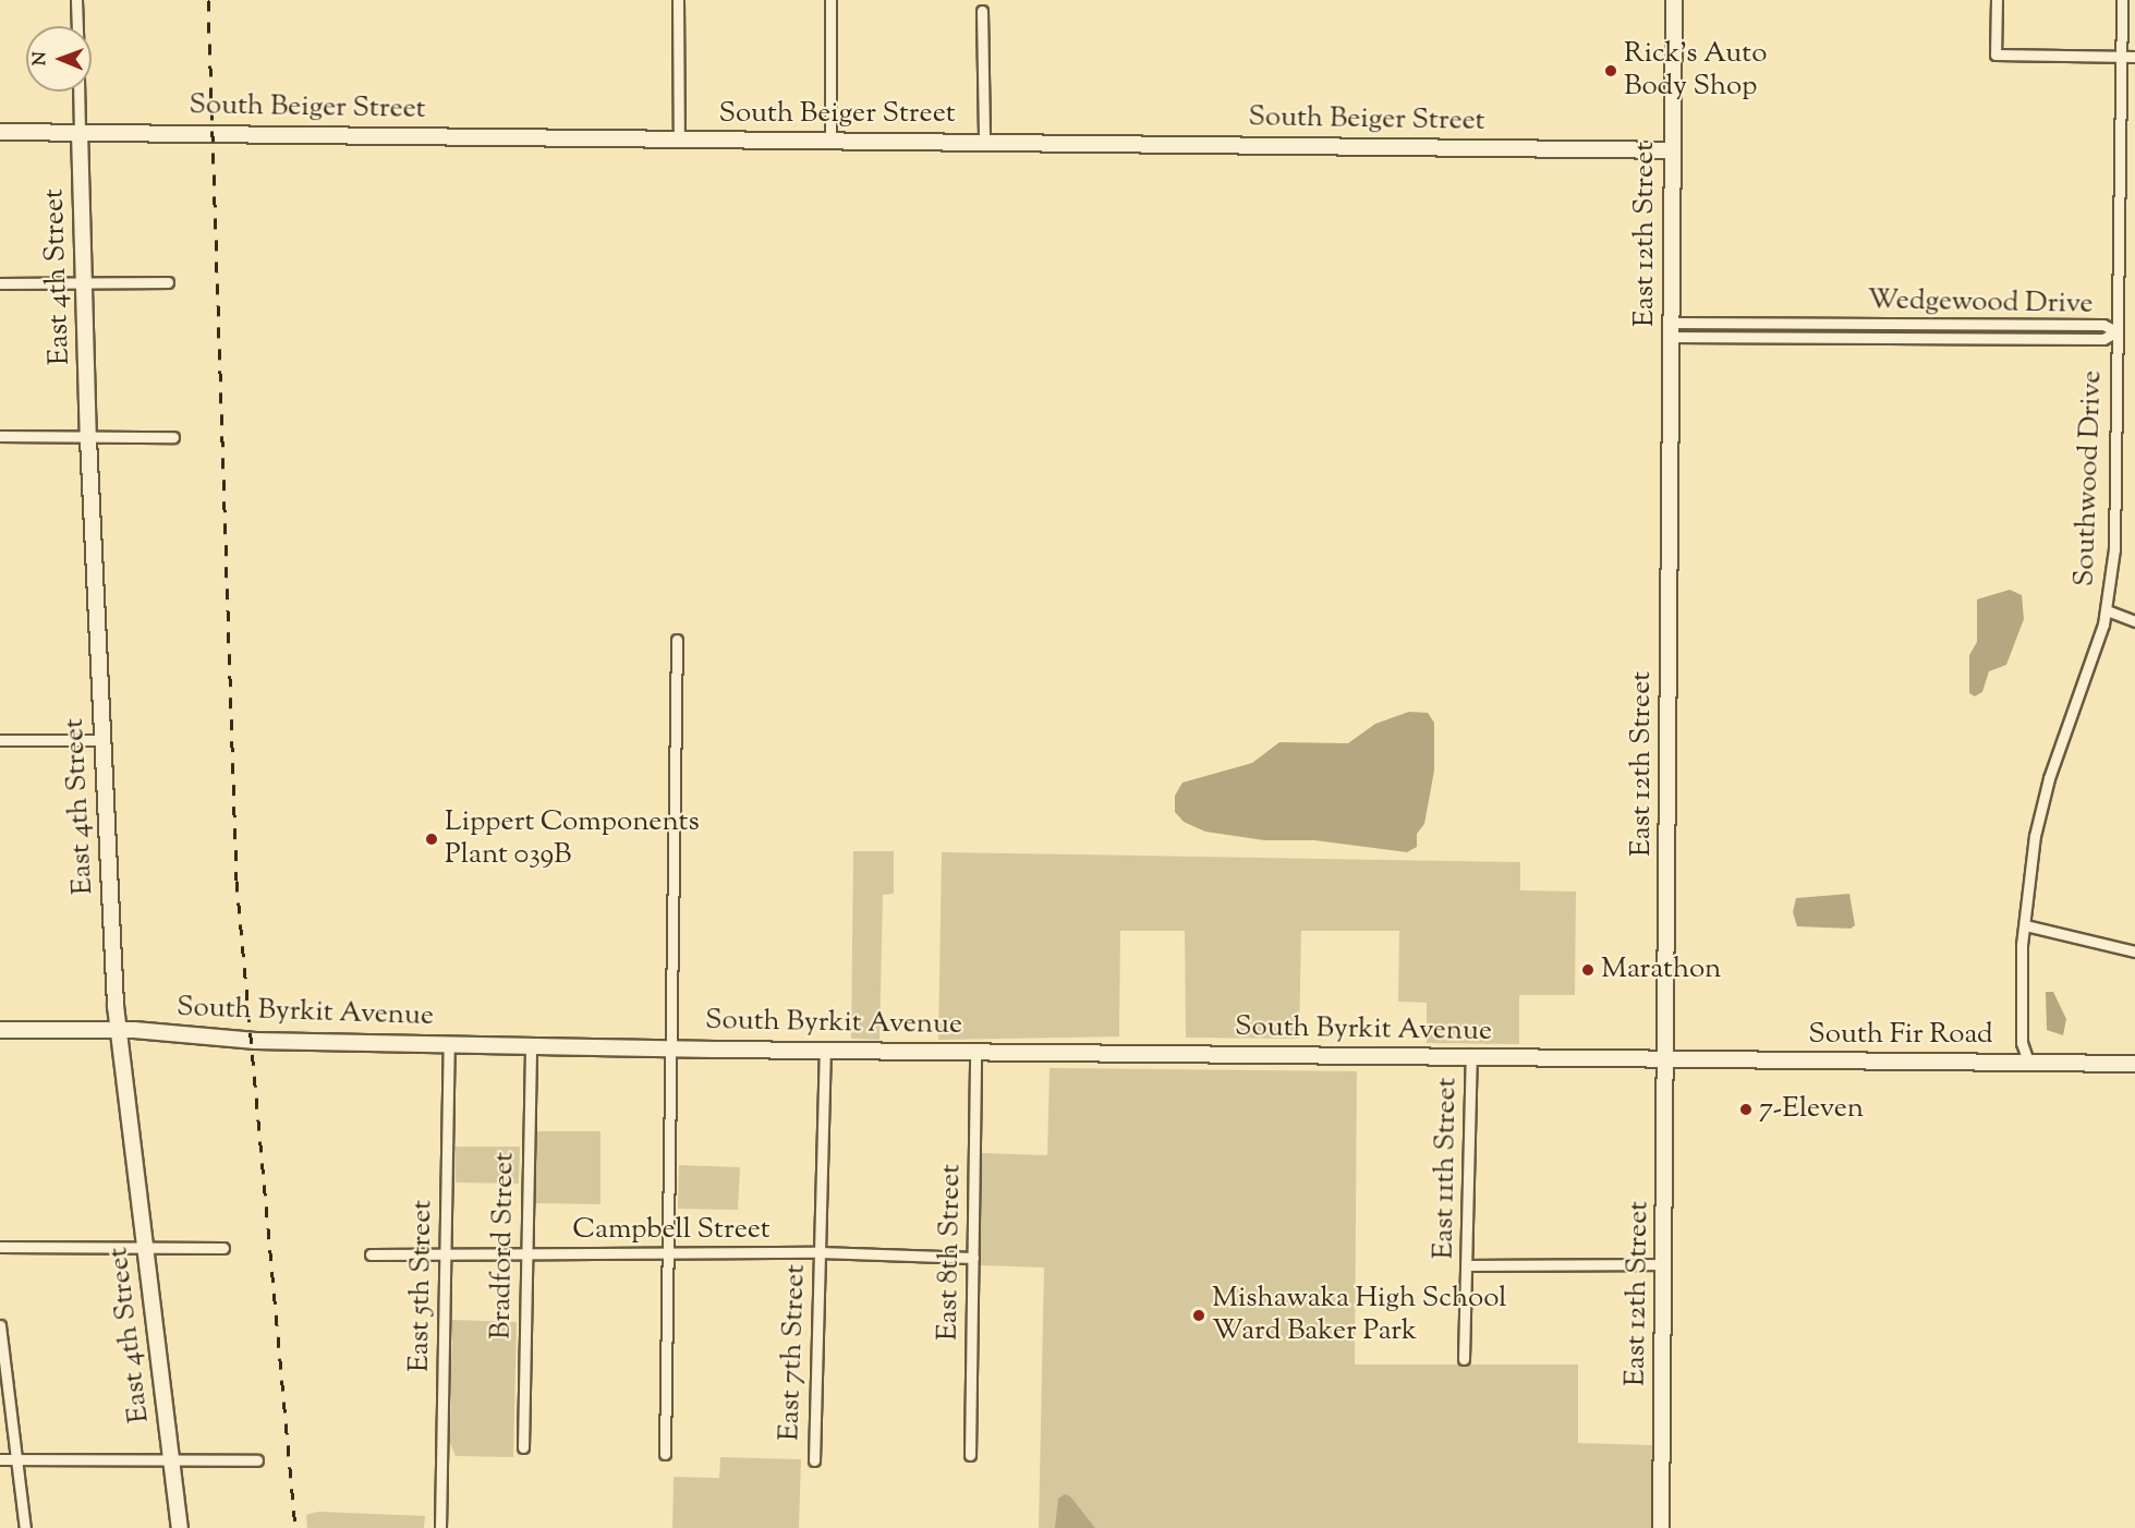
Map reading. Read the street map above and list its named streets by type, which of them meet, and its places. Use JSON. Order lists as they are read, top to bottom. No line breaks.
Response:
{"streets":{"street":["South Beiger Street","East 12th Street","East 4th Street","Wedgewood Drive","Southwood Drive","South Byrkit Avenue","South Fir Road","East 11th Street","Campbell Street","Bradford Street","East 8th Street","East 5th Street","East 7th Street"]},"crossings":[["South Beiger Street","East 12th Street"],["South Beiger Street","East 4th Street"],["East 12th Street","Wedgewood Drive"],["East 12th Street","South Byrkit Avenue"],["East 12th Street","South Fir Road"],["East 4th Street","South Byrkit Avenue"],["Wedgewood Drive","Southwood Drive"],["Southwood Drive","South Fir Road"],["South Byrkit Avenue","South Fir Road"],["South Byrkit Avenue","East 11th Street"],["South Byrkit Avenue","Bradford Street"],["South Byrkit Avenue","East 8th Street"],["South Byrkit Avenue","East 5th Street"],["South Byrkit Avenue","East 7th Street"],["Campbell Street","Bradford Street"],["Campbell Street","East 8th Street"],["Campbell Street","East 5th Street"],["Campbell Street","East 7th Street"]],"places":["Rick's Auto Body Shop","Lippert Components Plant 039B","Marathon","7-Eleven","Mishawaka High School Ward Baker Park"],"north":"left"}
